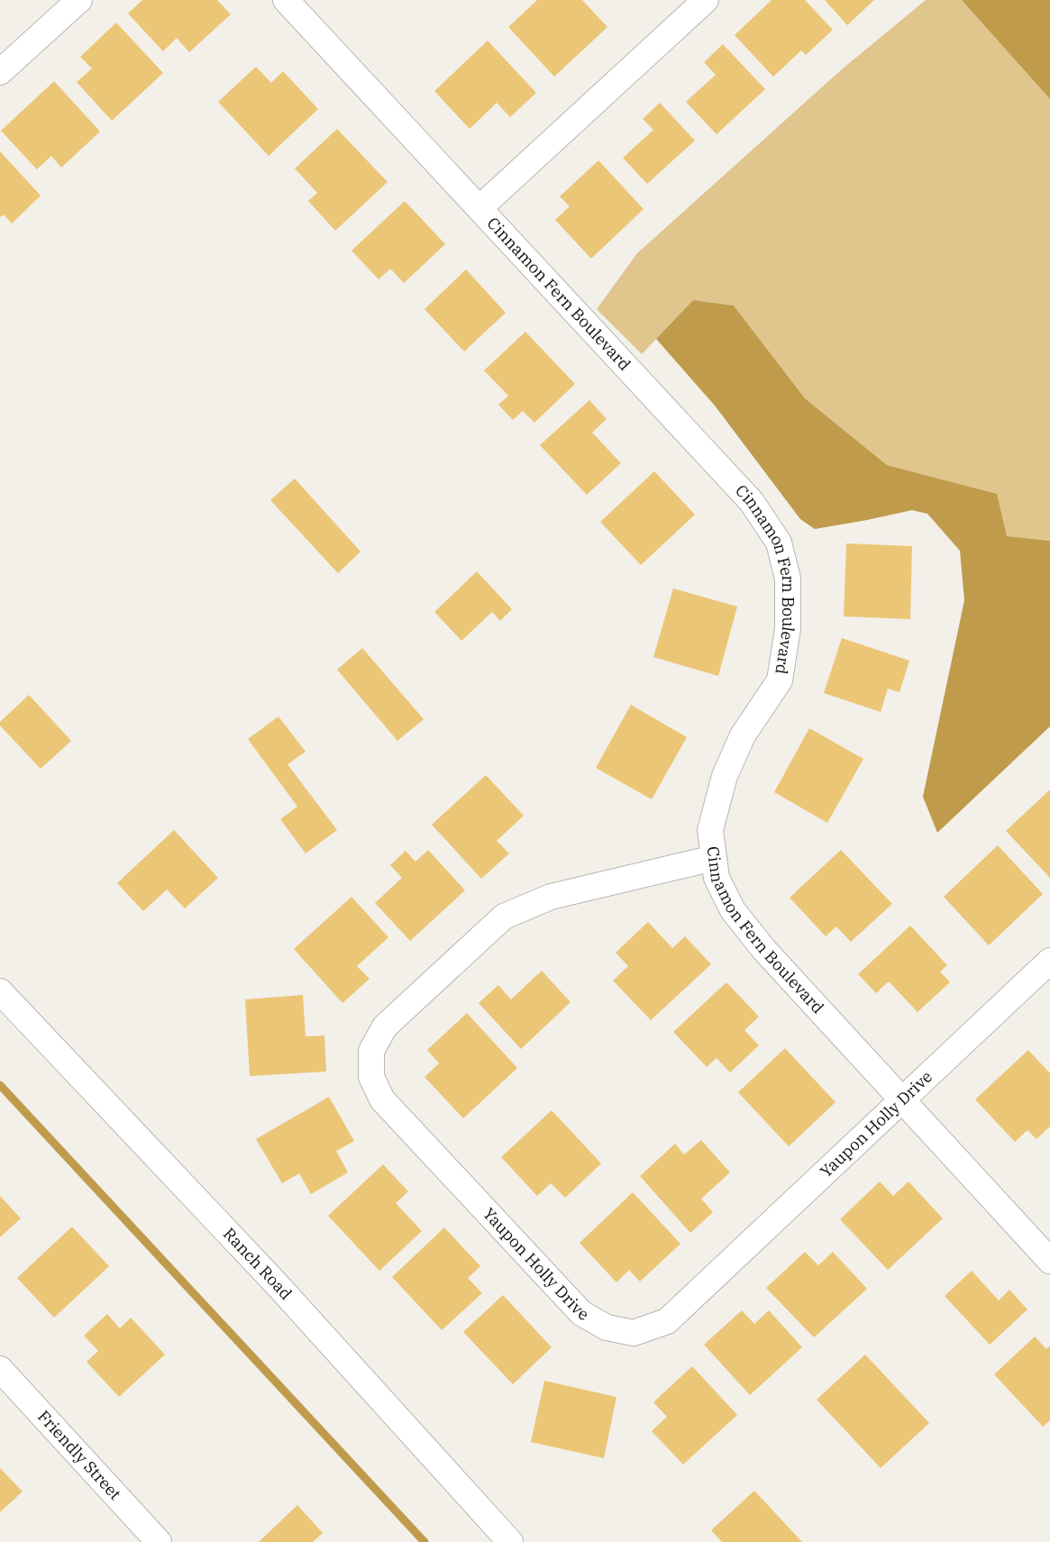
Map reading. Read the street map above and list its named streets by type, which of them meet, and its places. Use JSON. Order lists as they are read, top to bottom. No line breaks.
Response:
{"streets":{"street":["Cinnamon Fern Boulevard","Yaupon Holly Drive","Ranch Road","Friendly Street"]},"crossings":[["Cinnamon Fern Boulevard","Yaupon Holly Drive"]]}
